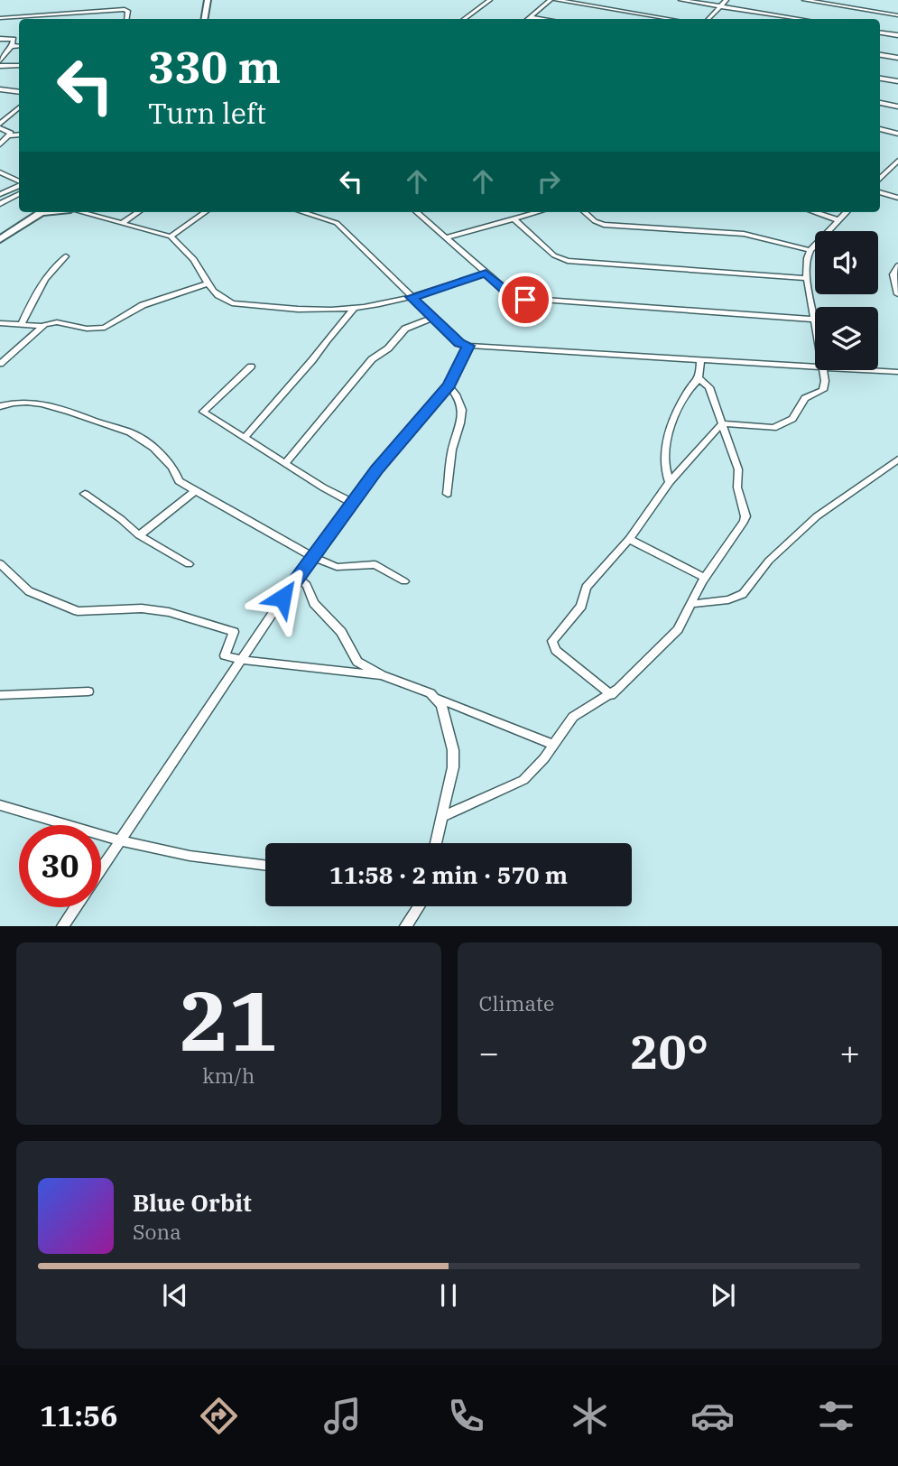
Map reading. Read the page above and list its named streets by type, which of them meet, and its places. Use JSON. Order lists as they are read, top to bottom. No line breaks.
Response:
{"page":{"turn":["330 m","Turn left"],"limit":"30","trip":"11:58 · 2 min · 570 m","tile":[["21","km/h"],"Climate"],"heat":["−","20°","+"],"song":["Blue Orbit","Sona"],"tabs":"11:56"}}
